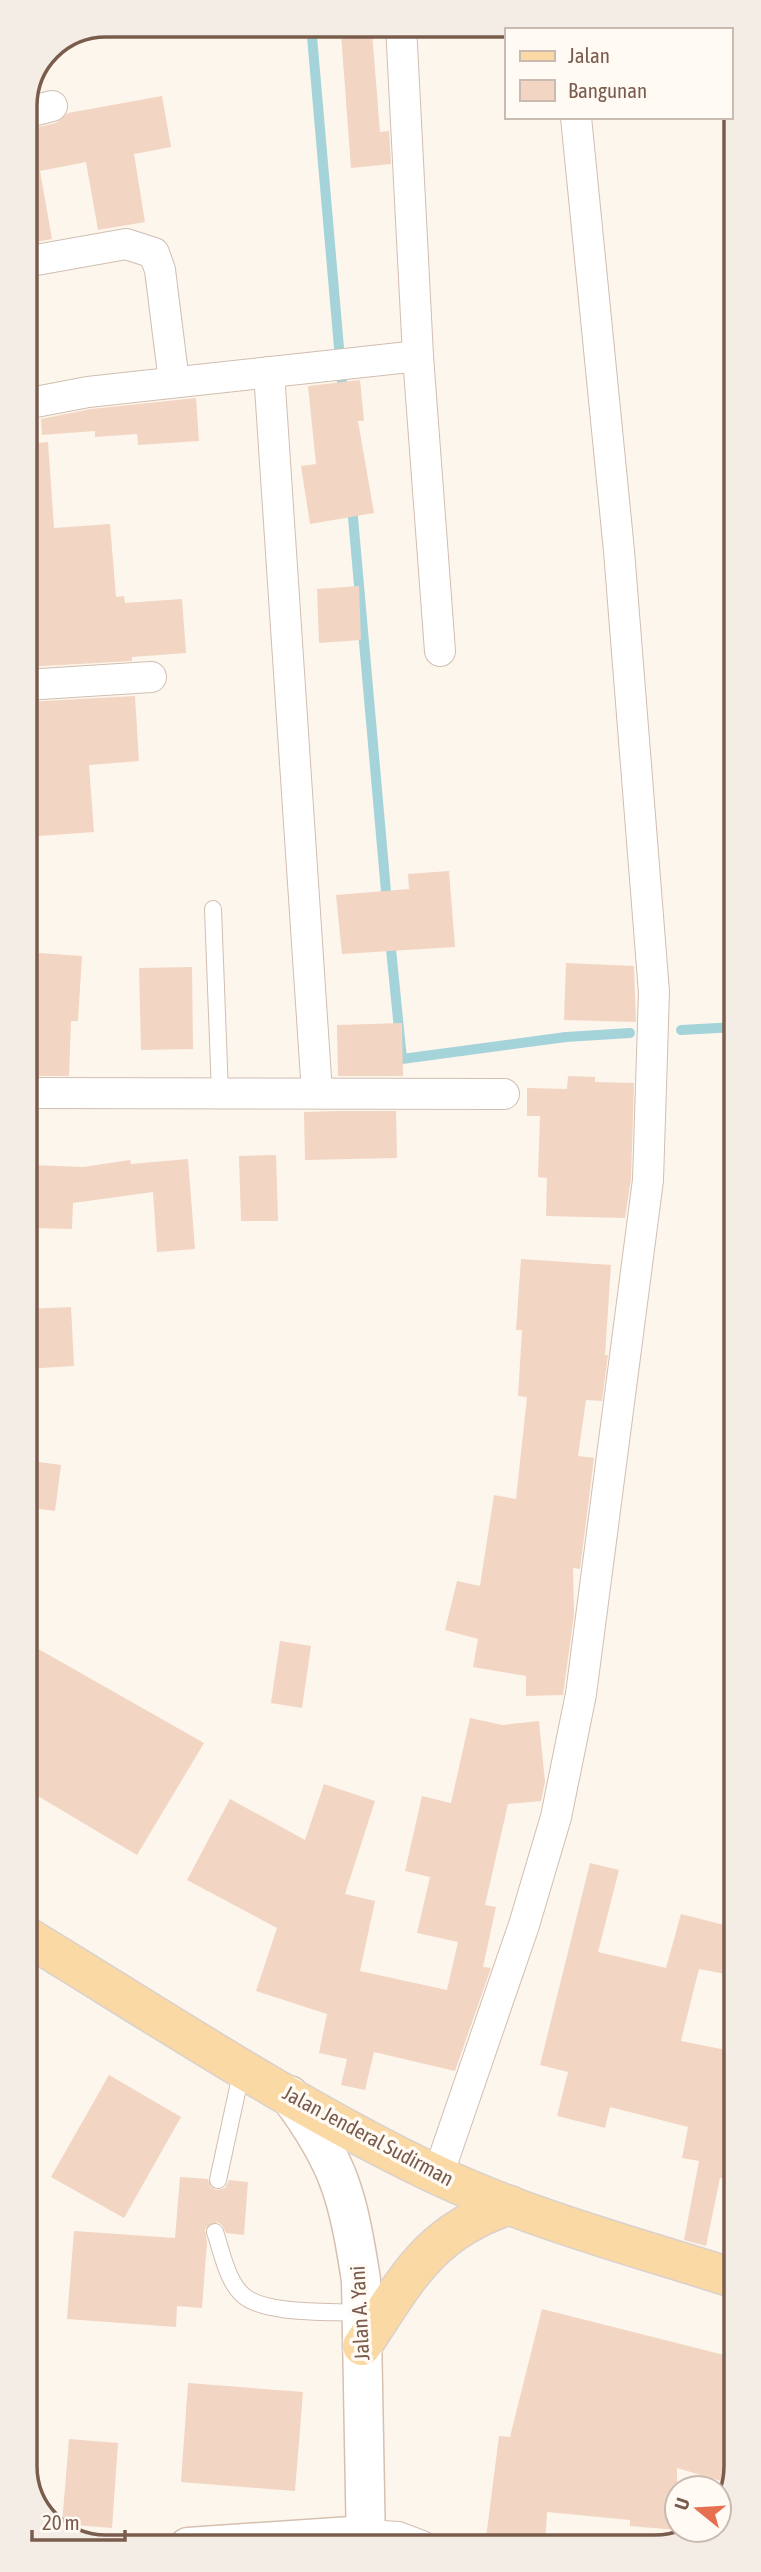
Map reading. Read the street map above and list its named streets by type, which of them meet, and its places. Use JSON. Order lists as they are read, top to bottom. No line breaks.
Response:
{"streets":{"main road":["Jalan Jenderal Sudirman"],"street":["Jalan A. Yani"]},"crossings":[["Jalan Jenderal Sudirman","Jalan A. Yani"]],"legend":["Jalan","Bangunan"],"scale_bar":"20 m","north":"left"}
